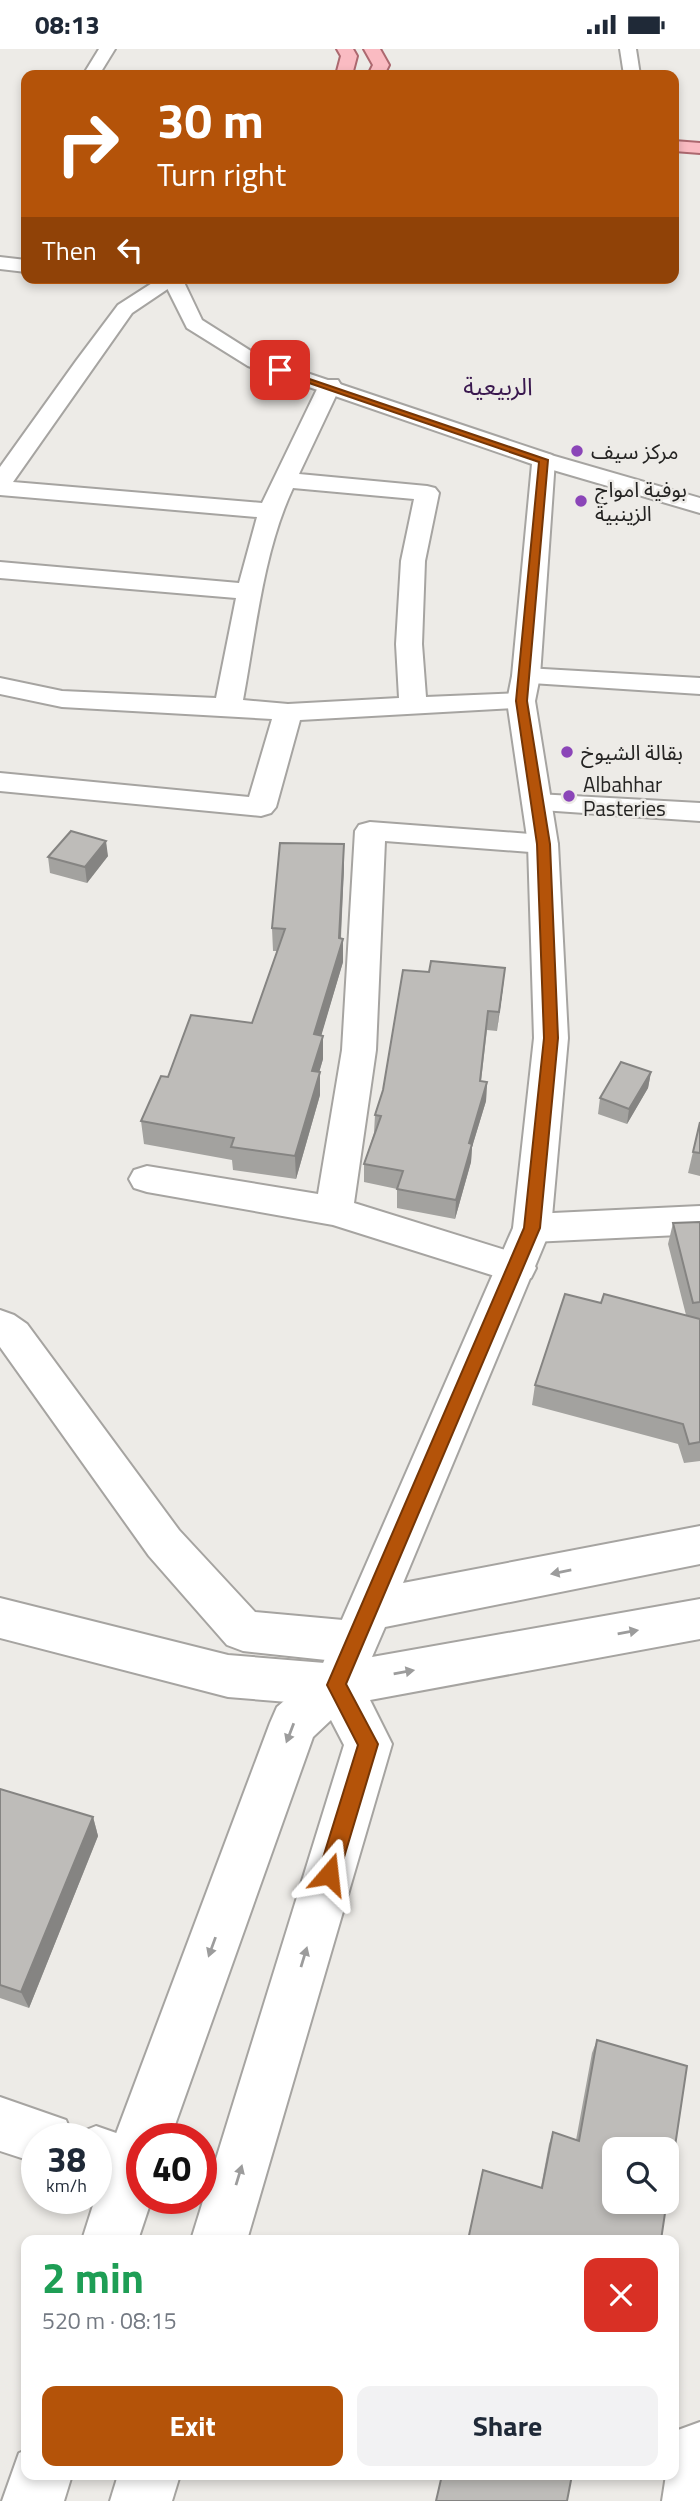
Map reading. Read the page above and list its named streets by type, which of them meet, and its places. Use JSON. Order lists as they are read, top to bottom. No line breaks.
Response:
{"districts":["الربيعية"],"places":["مركز سيف","بوفية امواج الزينبية","بقالة الشيوخ","Albahhar Pasteries"],"page":{"status":"08:13","turn":["30 m","Turn right"],"then":"Then","speed":"38 km/h","limit":"40","heading":["2 min","520 m · 08:15"],"buttons":["Exit","Share"]}}
